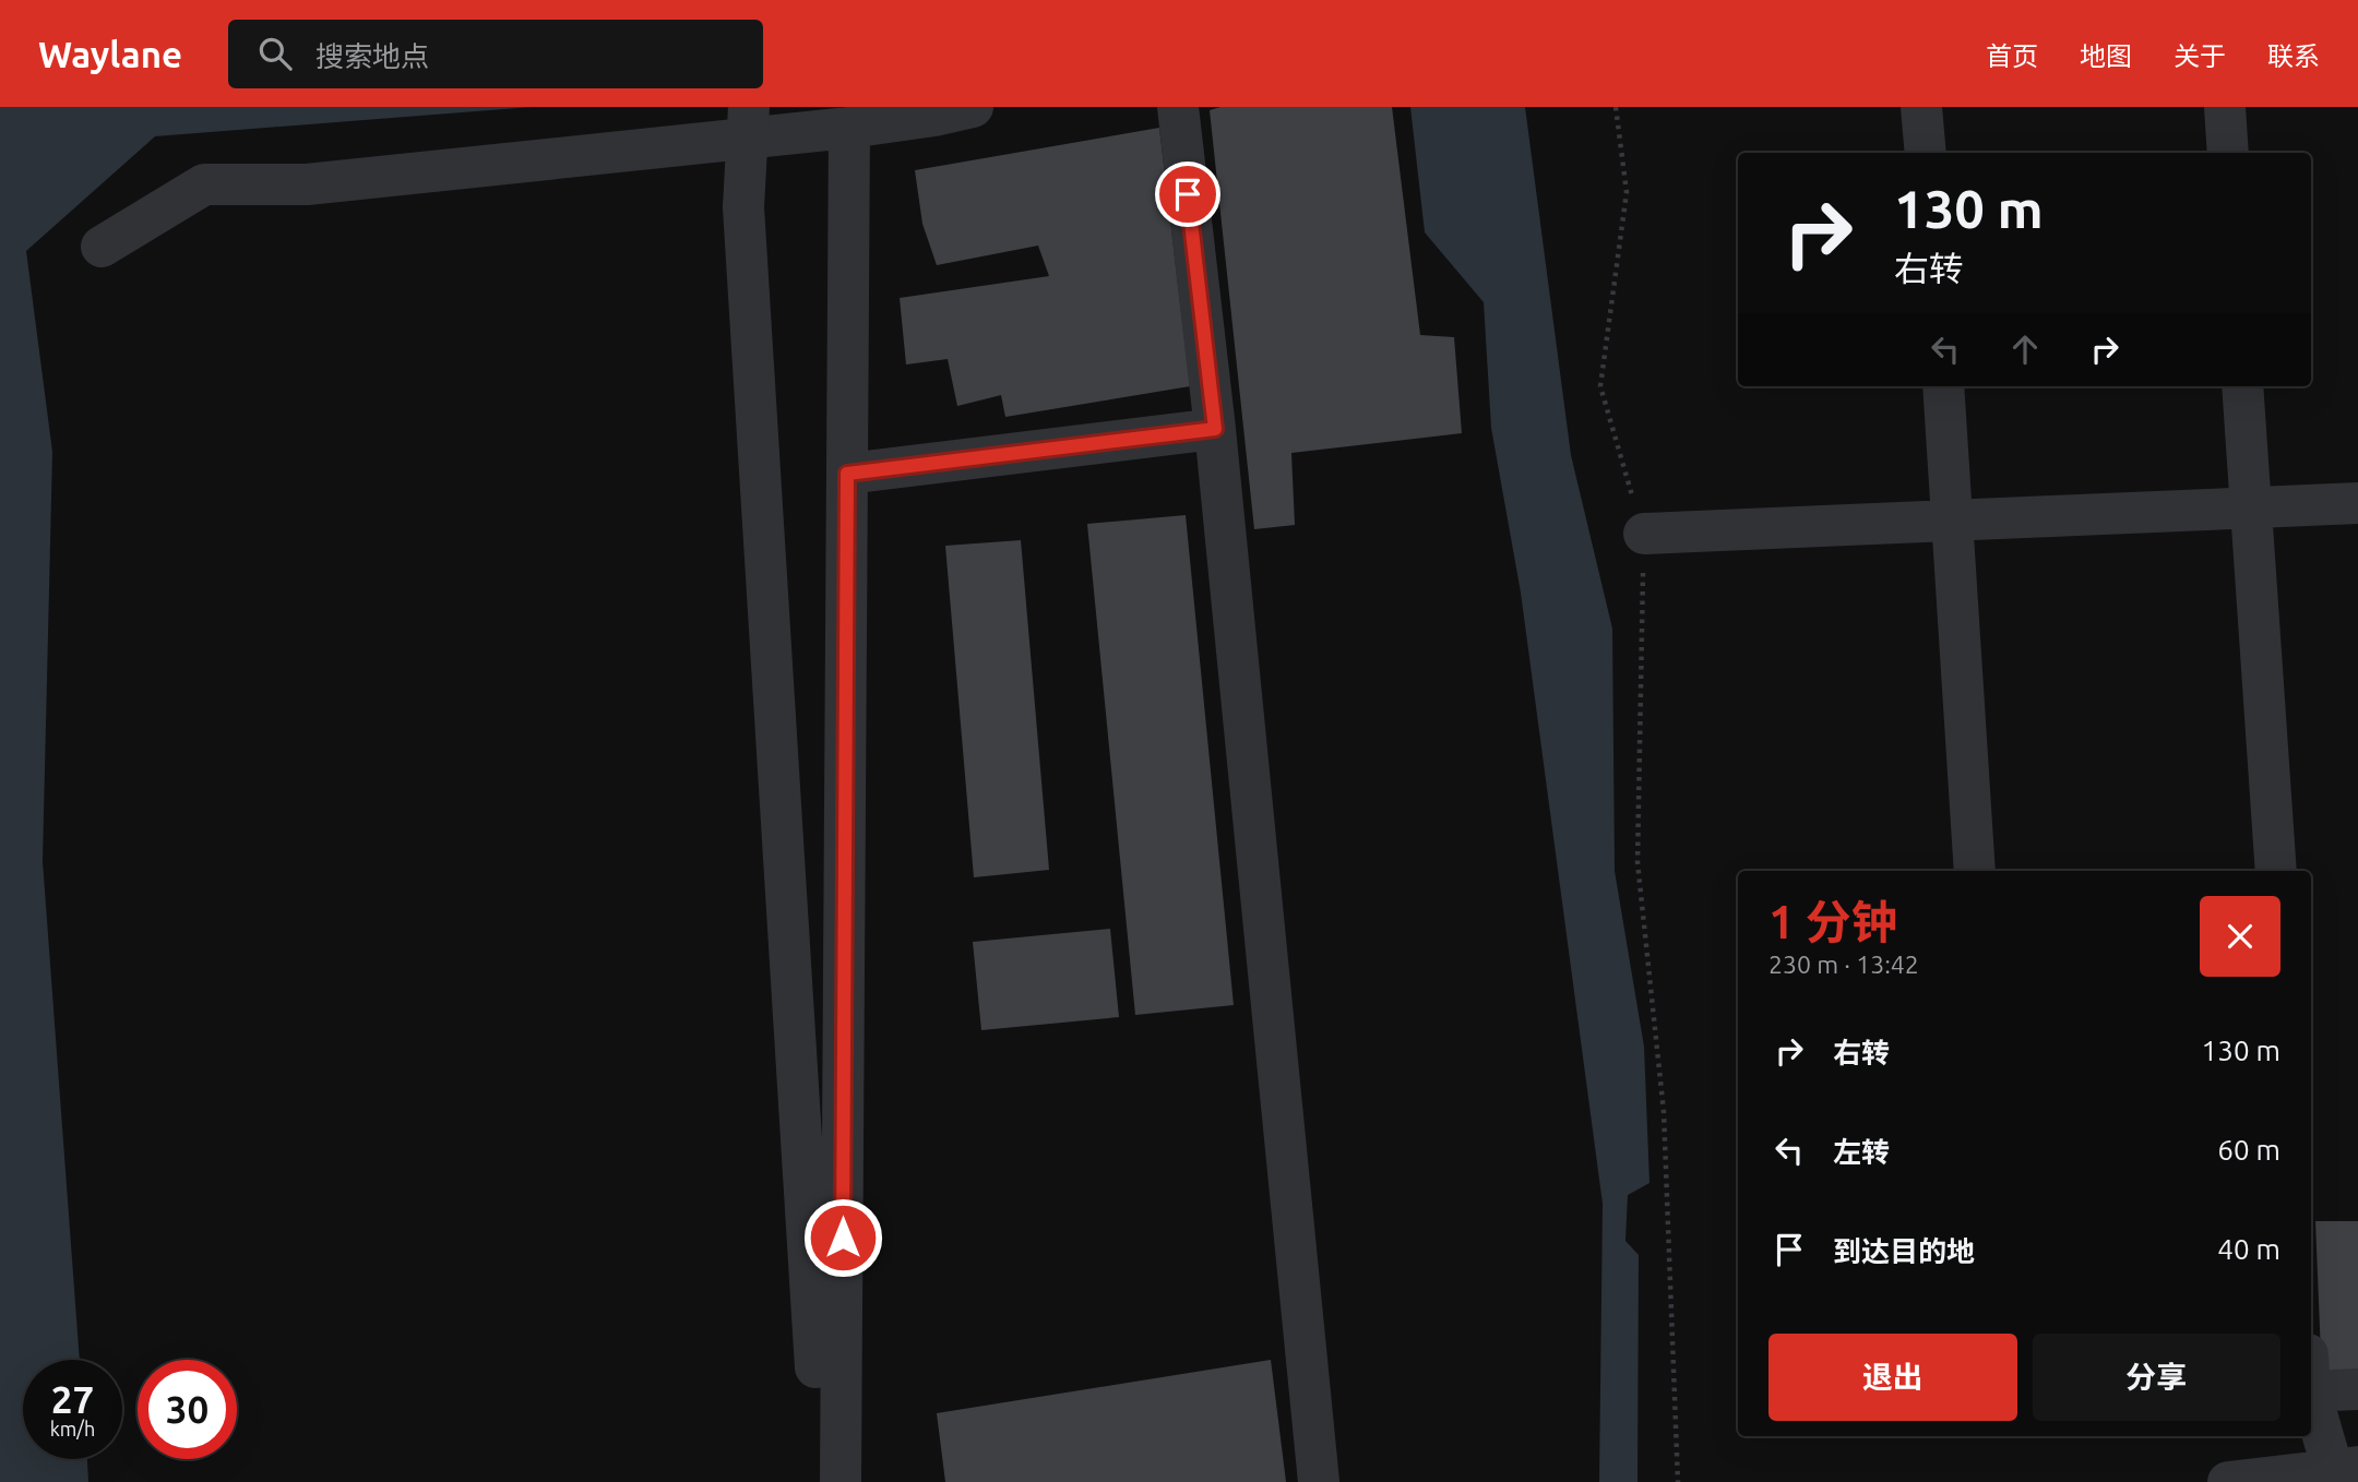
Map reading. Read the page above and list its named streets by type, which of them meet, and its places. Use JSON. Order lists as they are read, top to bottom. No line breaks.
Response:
{"page":{"header":"Waylane","search":"搜索地点","nav":["首页","地图","关于","联系"],"turn":["130 m","右转"],"heading":["1 分钟","230 m · 13:42"],"list":[{"name":"右转","value":"130 m"},{"name":"左转","value":"60 m"},{"name":"到达目的地","value":"40 m"}],"buttons":["退出","分享"],"speed":"27 km/h","limit":"30"}}
